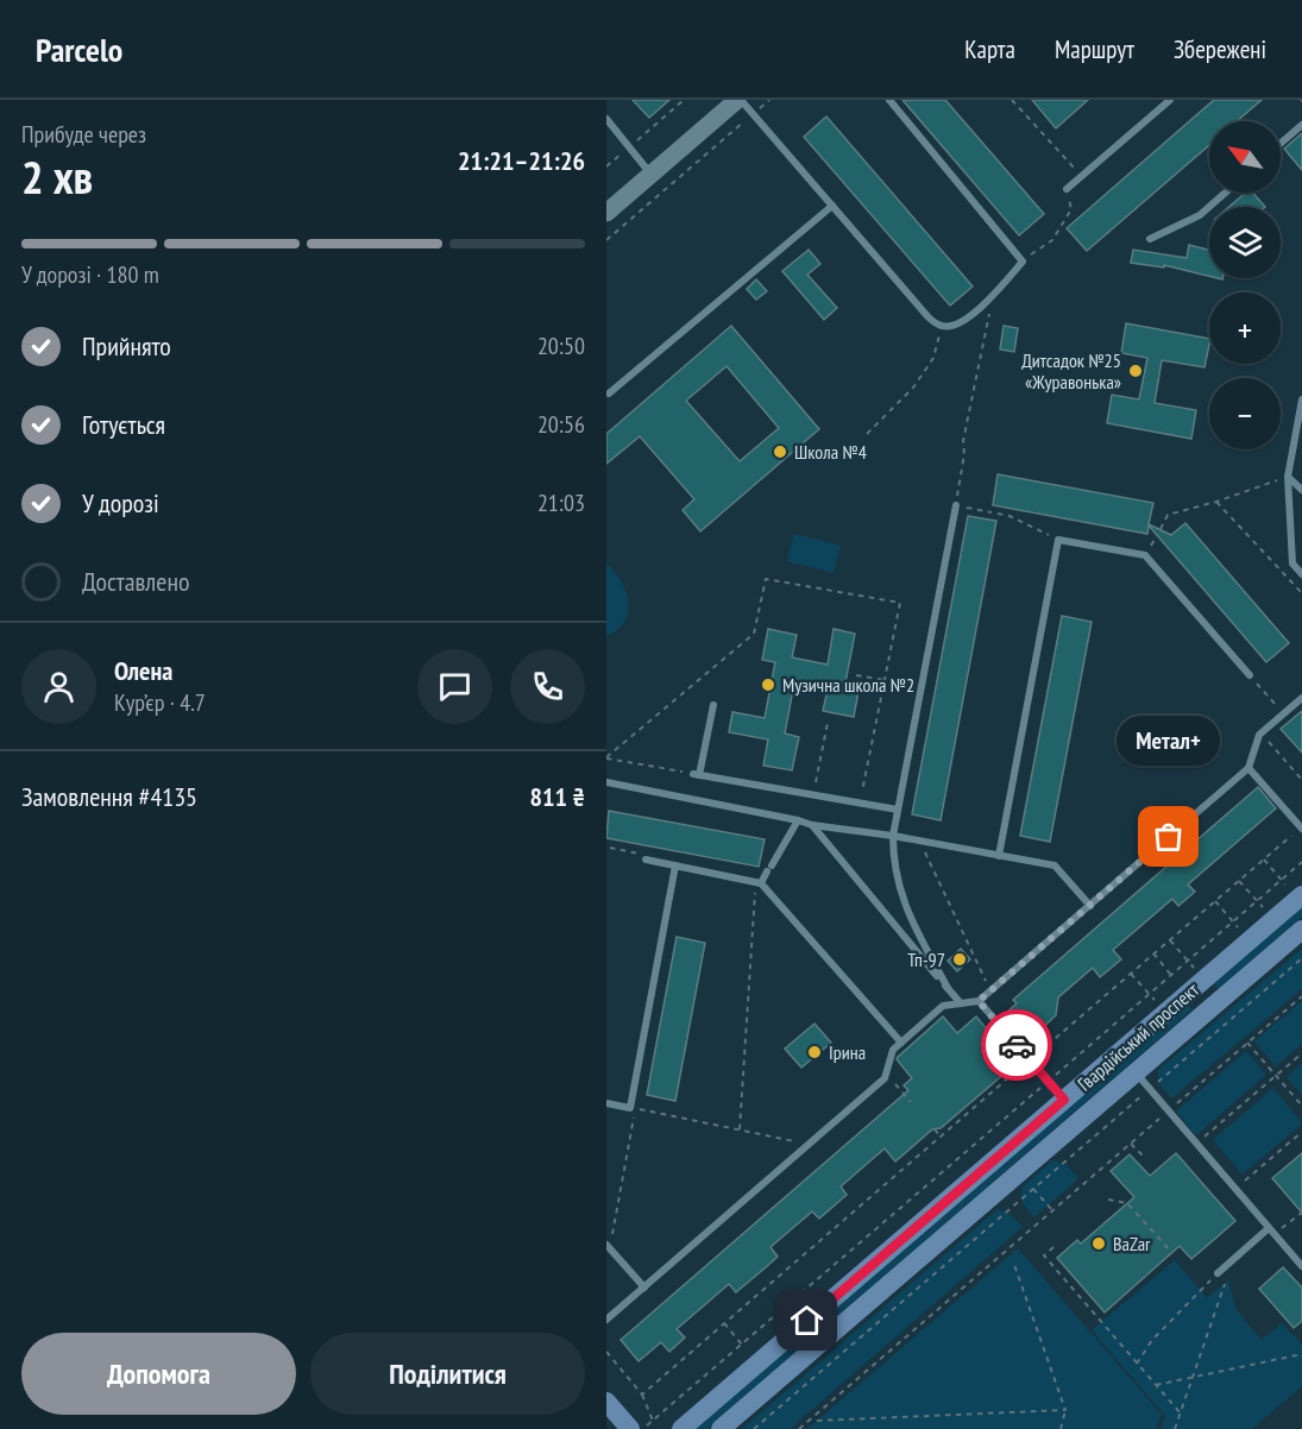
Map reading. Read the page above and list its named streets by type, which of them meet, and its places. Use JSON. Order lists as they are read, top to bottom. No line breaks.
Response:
{"streets":{"main road":["Гвардійський проспект"]},"places":["Дитсадок №25 «Журавонька»","Школа №4","Музична школа №2","Метал+","Тп-97","Ірина","BaZar"],"north":"top left","page":{"header":"Parcelo","nav":["Карта","Маршрут","Збережені"],"heading":["2 хв","Прибуде через","21:21–21:26"],"panel":["Олена","Кур’єр · 4.7","Замовлення #4135","811 ₴"],"map_buttons":["+","−"],"bar":"У дорозі · 180 m","list":[["Прийнято","20:50"],["Готується","20:56"],["У дорозі","21:03"],"Доставлено"],"bubble":"Метал+","buttons":["Допомога","Поділитися"]}}
